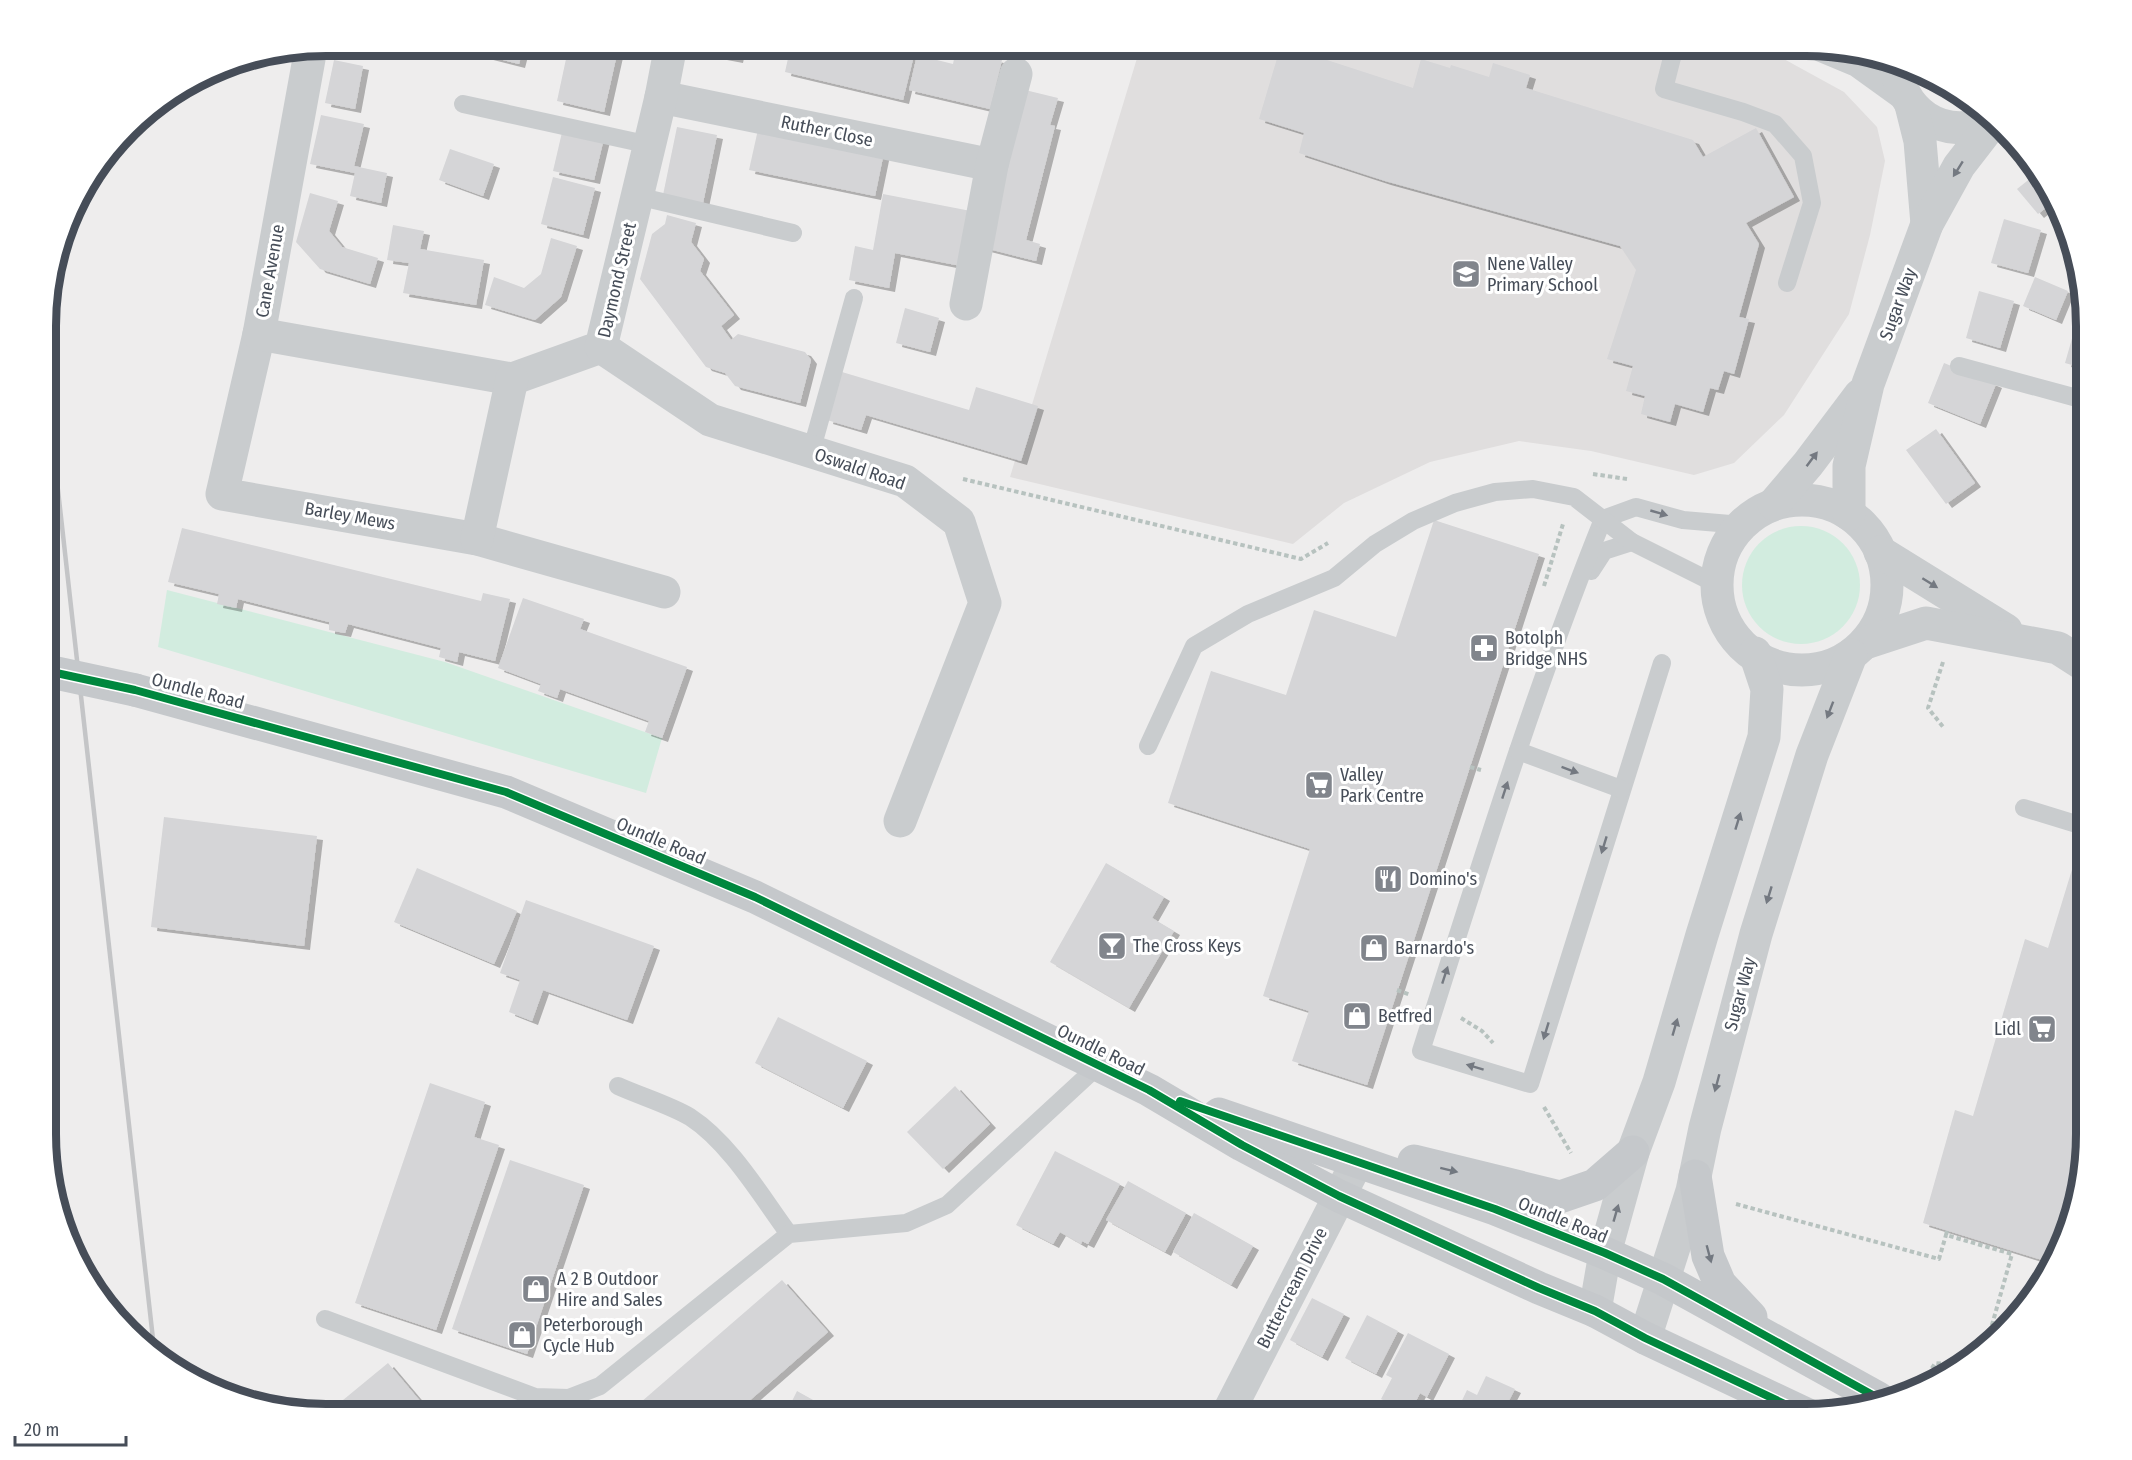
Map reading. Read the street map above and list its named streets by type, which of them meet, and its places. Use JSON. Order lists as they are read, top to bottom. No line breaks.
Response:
{"streets":{"main road":["Oundle Road"],"street":["Ruther Close","Cane Avenue","Daymond Street","Sugar Way","Oswald Road","Barley Mews","Buttercream Drive"]},"crossings":[["Ruther Close","Daymond Street"],["Cane Avenue","Daymond Street"],["Cane Avenue","Barley Mews"],["Daymond Street","Oswald Road"],["Sugar Way","Oundle Road"],["Oundle Road","Buttercream Drive"]],"places":{"school or university":["Nene Valley Primary School"],"pharmacy":["Botolph Bridge NHS"],"supermarket":["Valley Park Centre","Lidl"],"restaurant":["Domino's"],"bar":["The Cross Keys"],"shop":["Barnardo's","Betfred","A 2 B Outdoor Hire and Sales","Peterborough Cycle Hub"]},"scale_bar":"20 m"}
